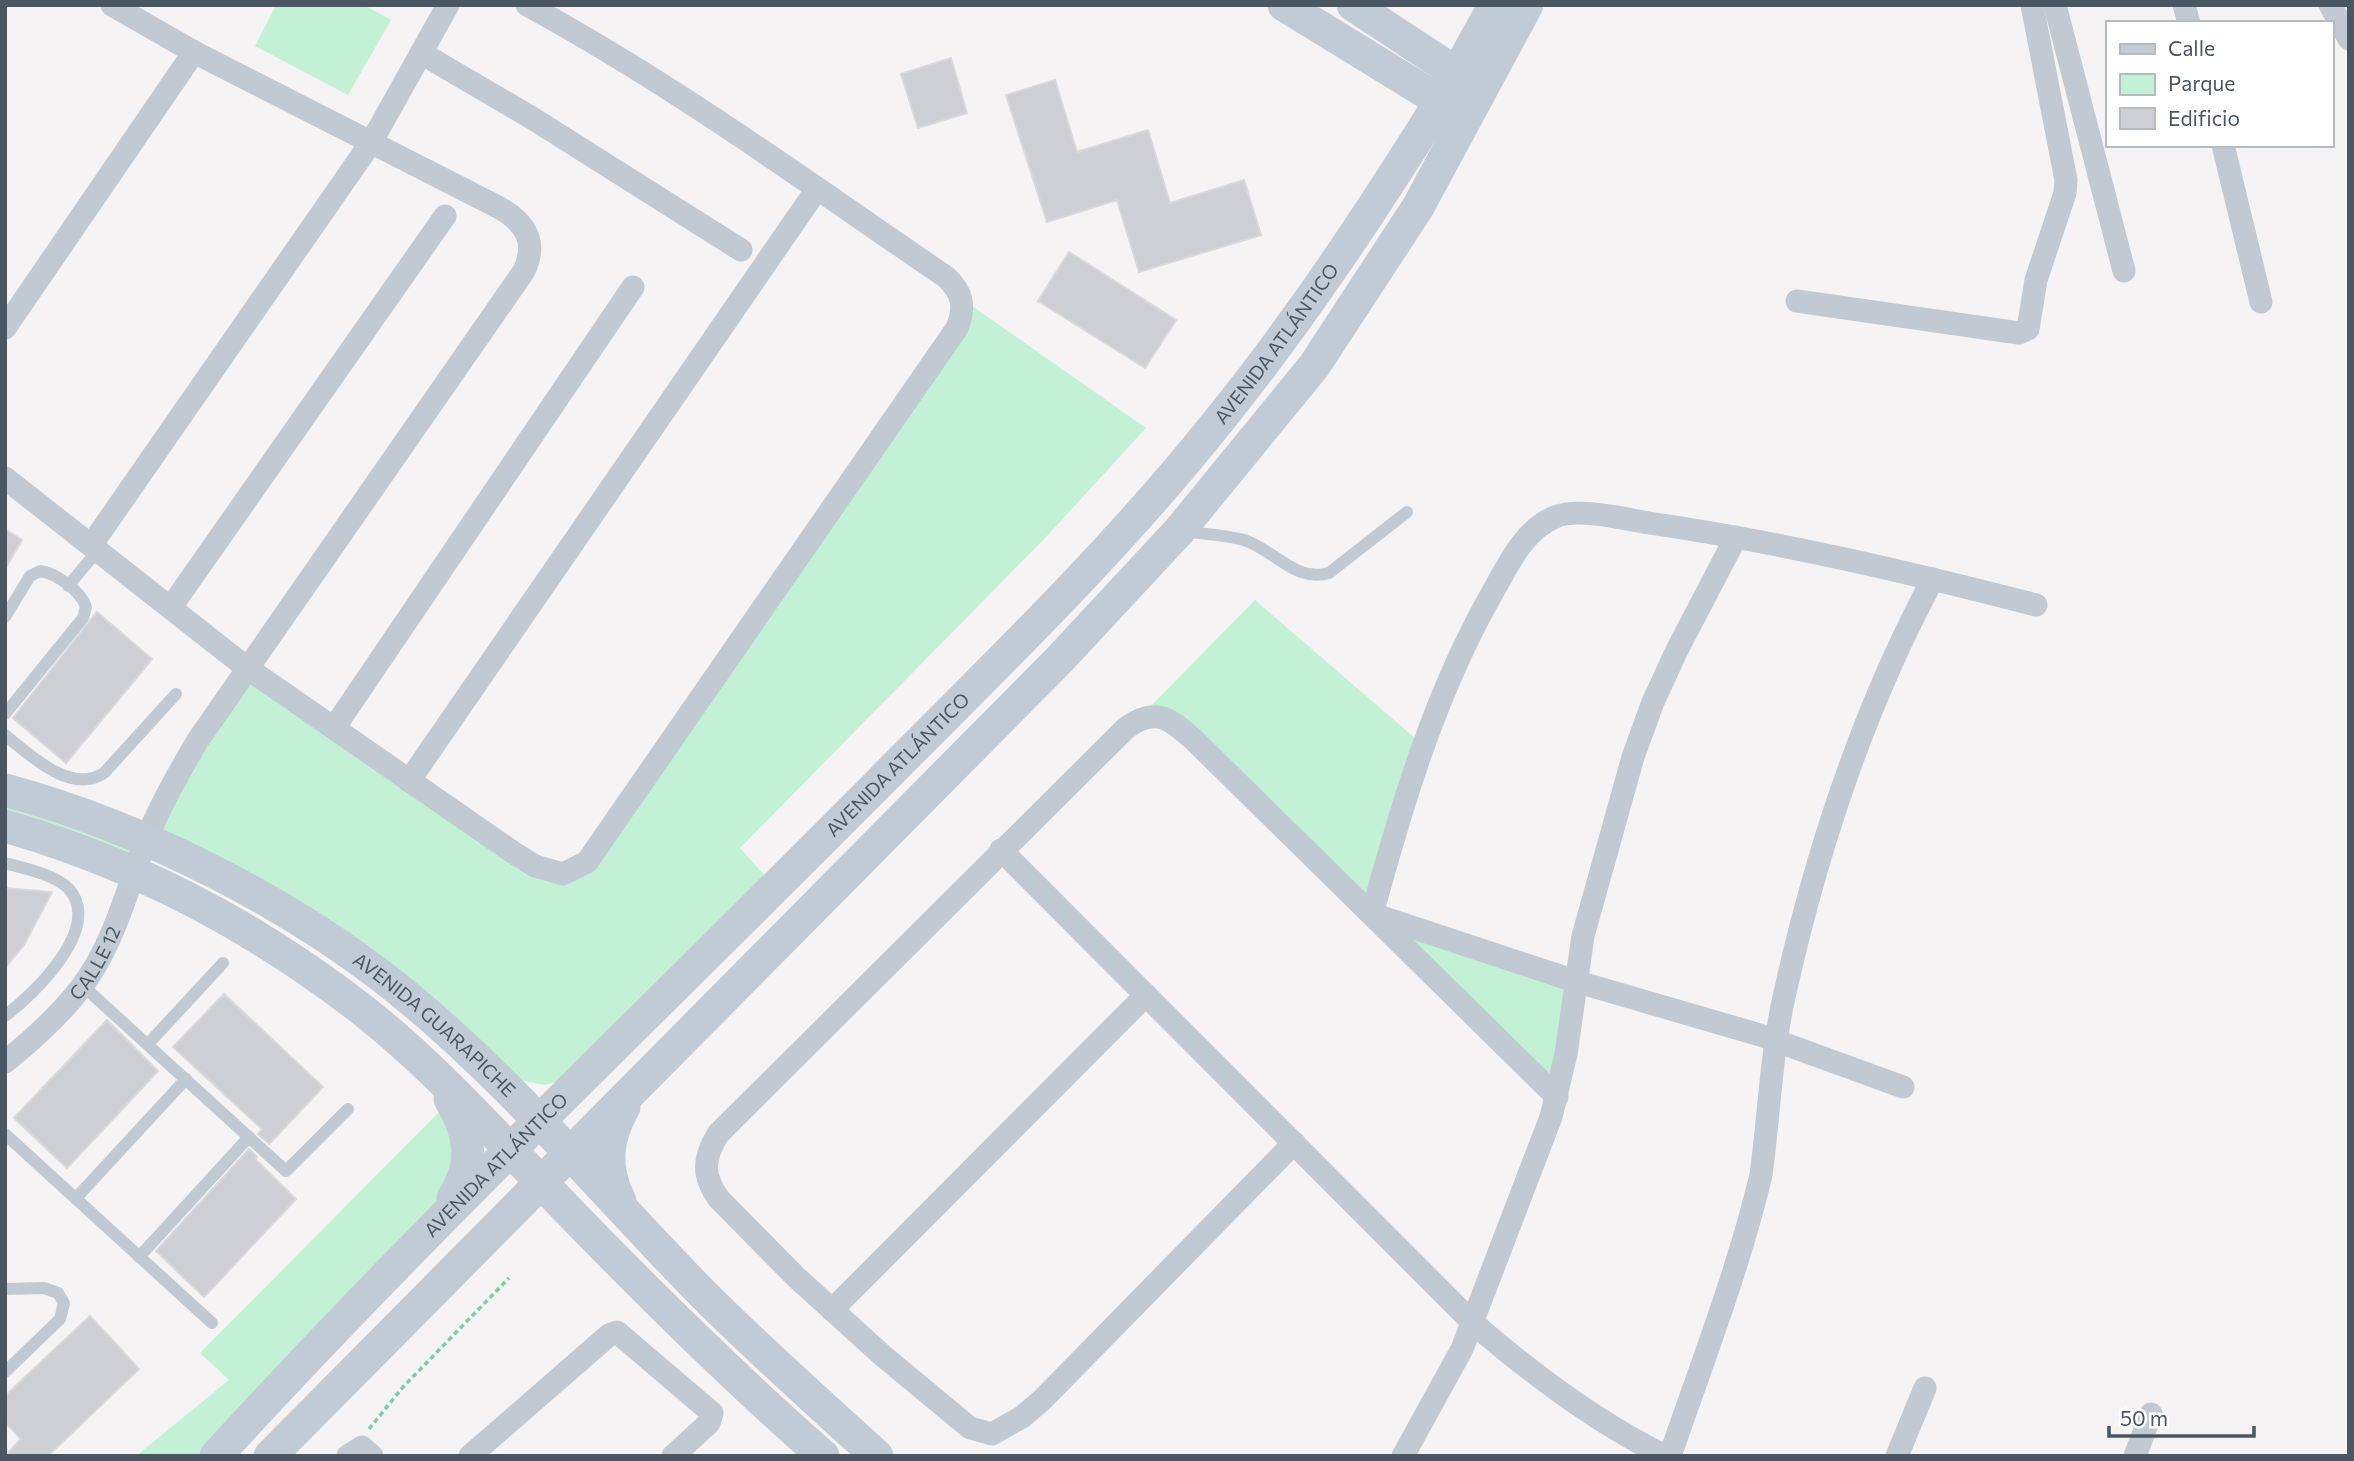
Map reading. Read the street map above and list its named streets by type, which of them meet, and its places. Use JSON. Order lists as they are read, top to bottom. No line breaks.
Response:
{"streets":{"main road":["AVENIDA ATLÁNTICO","AVENIDA GUARAPICHE"],"street":["CALLE 12"]},"crossings":[["AVENIDA ATLÁNTICO","AVENIDA GUARAPICHE"],["CALLE 12","AVENIDA GUARAPICHE"]],"legend":["Calle","Parque","Edificio"],"scale_bar":"50 m"}
